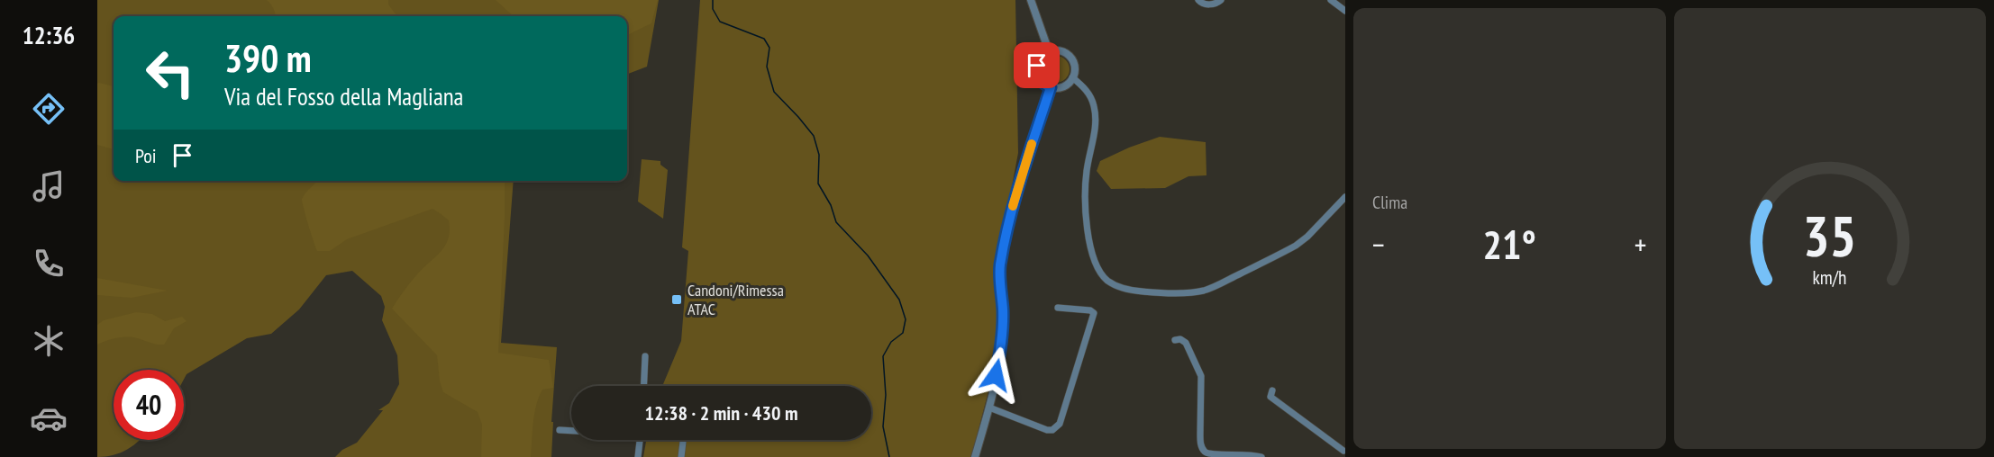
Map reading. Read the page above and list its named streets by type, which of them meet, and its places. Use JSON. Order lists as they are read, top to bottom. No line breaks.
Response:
{"places":{"transit":["Candoni/Rimessa ATAC"]},"page":{"tabs":"12:36","tile":"Clima","turn":["390 m","Via del Fosso della Magliana"],"then":"Poi","heat":["−","21°","+"],"limit":"40","trip":"12:38 · 2 min · 430 m","gauge":["35","km/h"]}}
